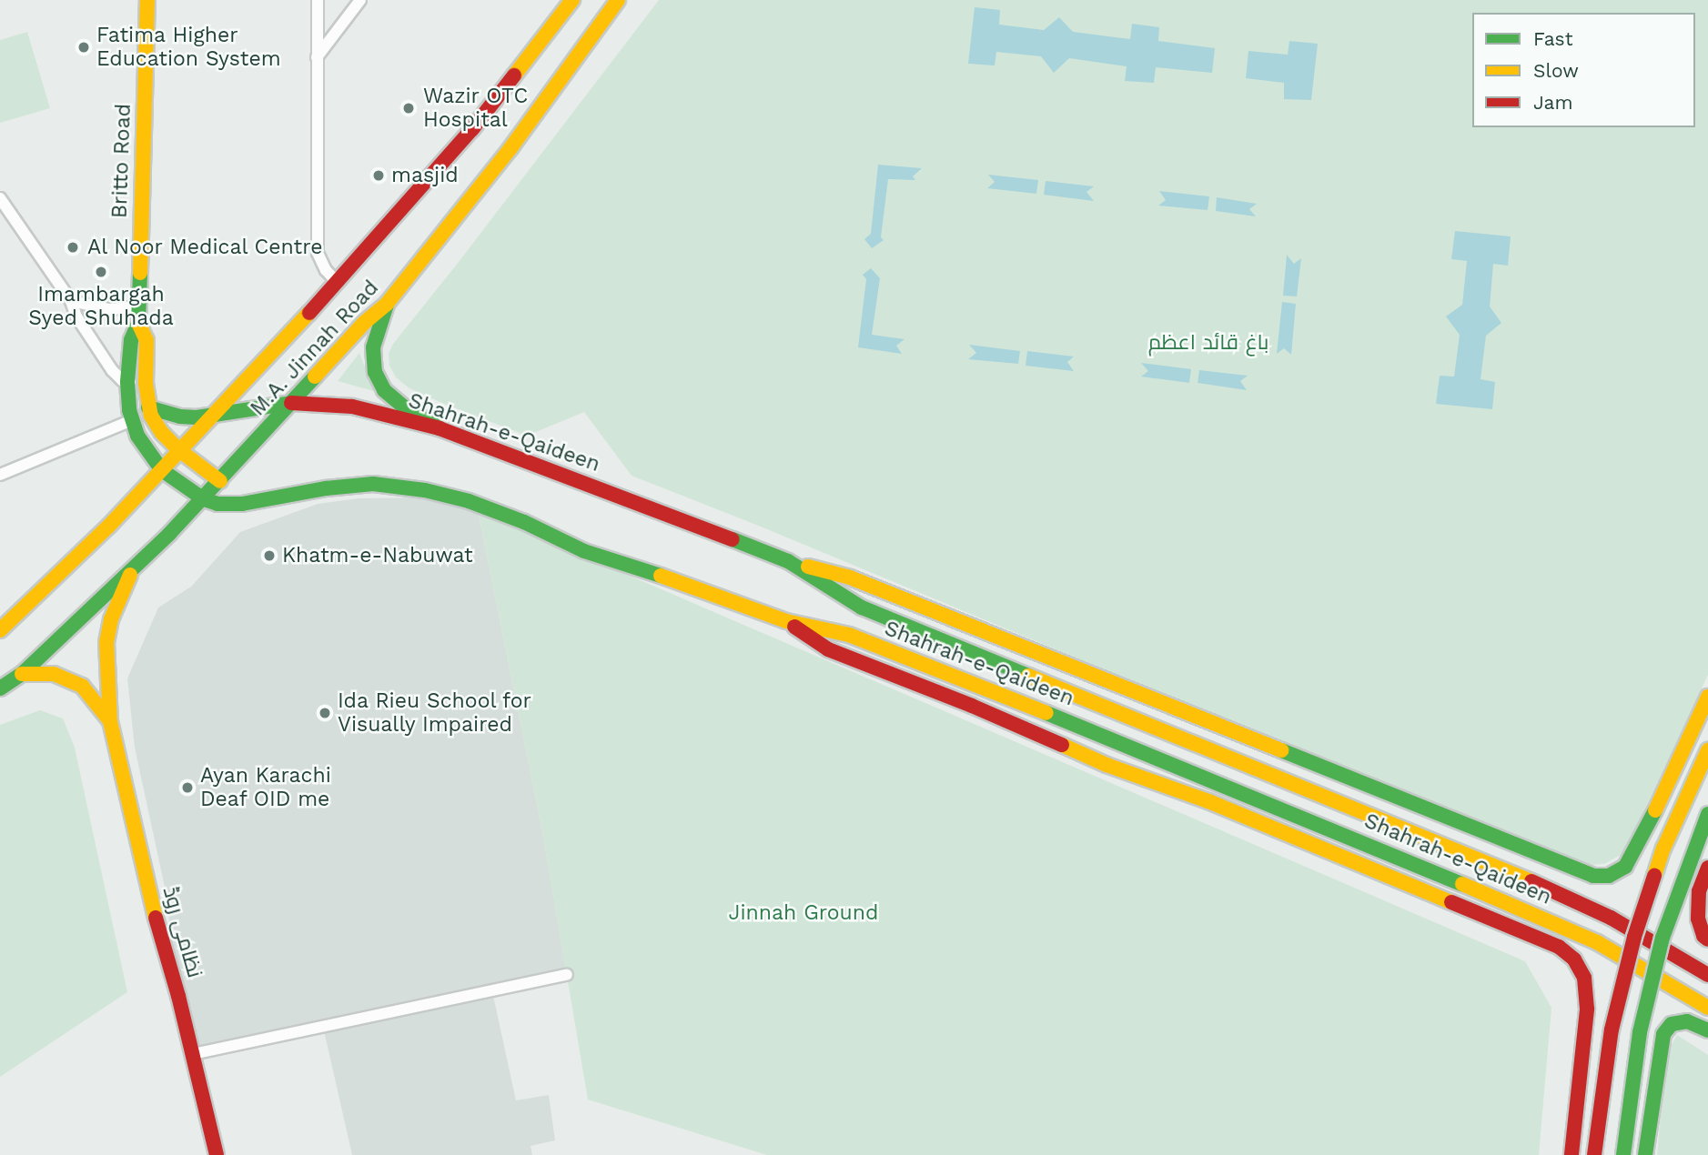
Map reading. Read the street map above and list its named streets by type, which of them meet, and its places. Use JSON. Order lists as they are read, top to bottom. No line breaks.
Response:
{"streets":{"main road":["Britto Road","M.A. Jinnah Road","Shahrah-e-Qaideen","نظامی روڈ"]},"crossings":[["Britto Road","M.A. Jinnah Road"],["Britto Road","Shahrah-e-Qaideen"],["M.A. Jinnah Road","Shahrah-e-Qaideen"],["M.A. Jinnah Road","نظامی روڈ"]],"parks":["باغ قائد اعظم","Jinnah Ground"],"places":["Fatima Higher Education System","Wazir OTC Hospital","masjid","Al Noor Medical Centre","Imambargah Syed Shuhada","Khatm-e-Nabuwat","Ida Rieu School for Visually Impaired","Ayan Karachi Deaf OID me"],"legend":["Fast","Slow","Jam"]}
